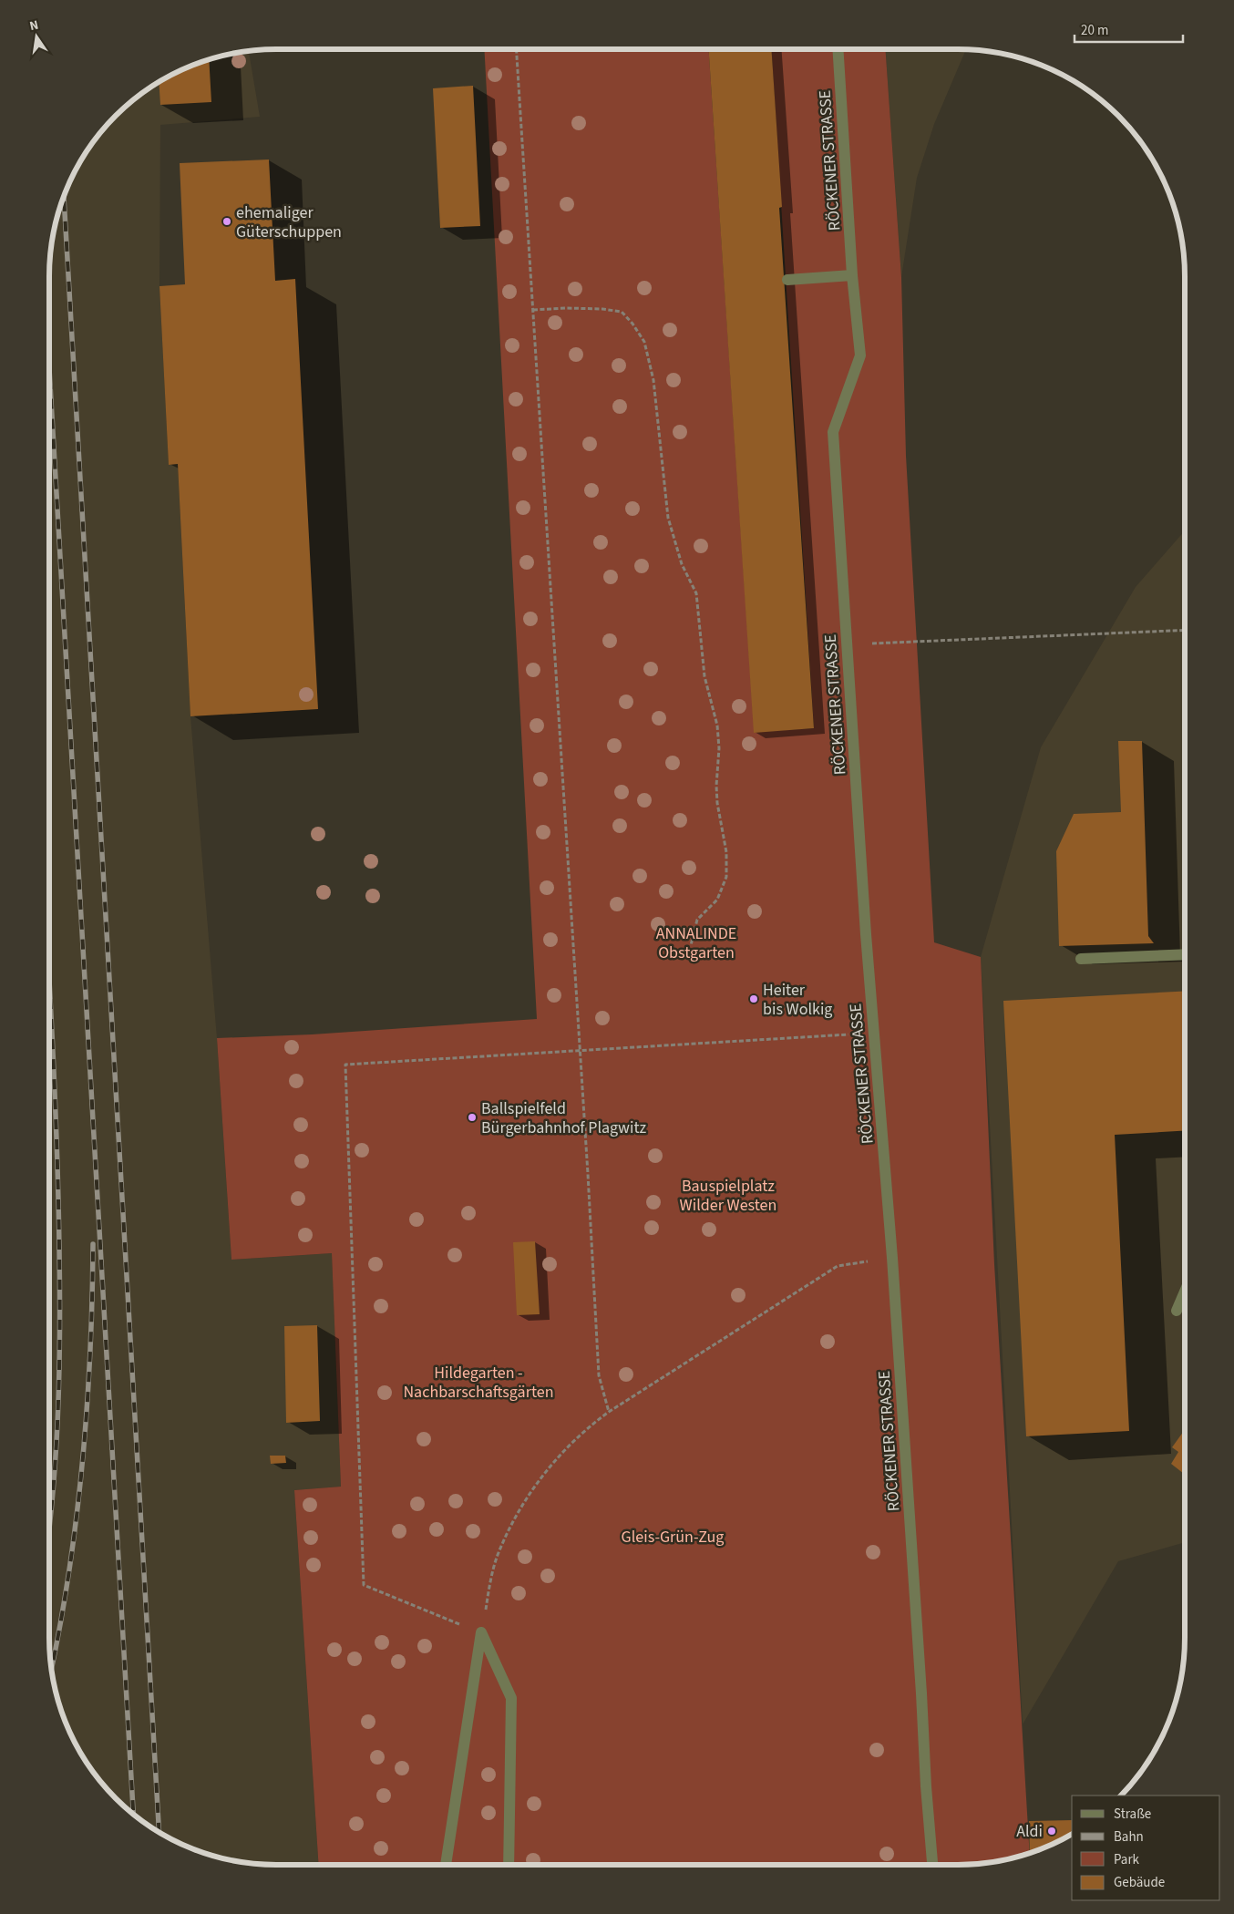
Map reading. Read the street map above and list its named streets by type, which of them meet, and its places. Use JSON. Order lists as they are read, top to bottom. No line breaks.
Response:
{"streets":{"street":["RÖCKENER STRASSE"]},"parks":["ANNALINDE Obstgarten","Bauspielplatz Wilder Westen","Hildegarten - Nachbarschaftsgärten","Gleis-Grün-Zug"],"places":["ehemaliger Güterschuppen","Heiter bis Wolkig","Ballspielfeld Bürgerbahnhof Plagwitz","Aldi"],"legend":["Straße","Bahn","Park","Gebäude"],"scale_bar":"20 m","north":"top"}
